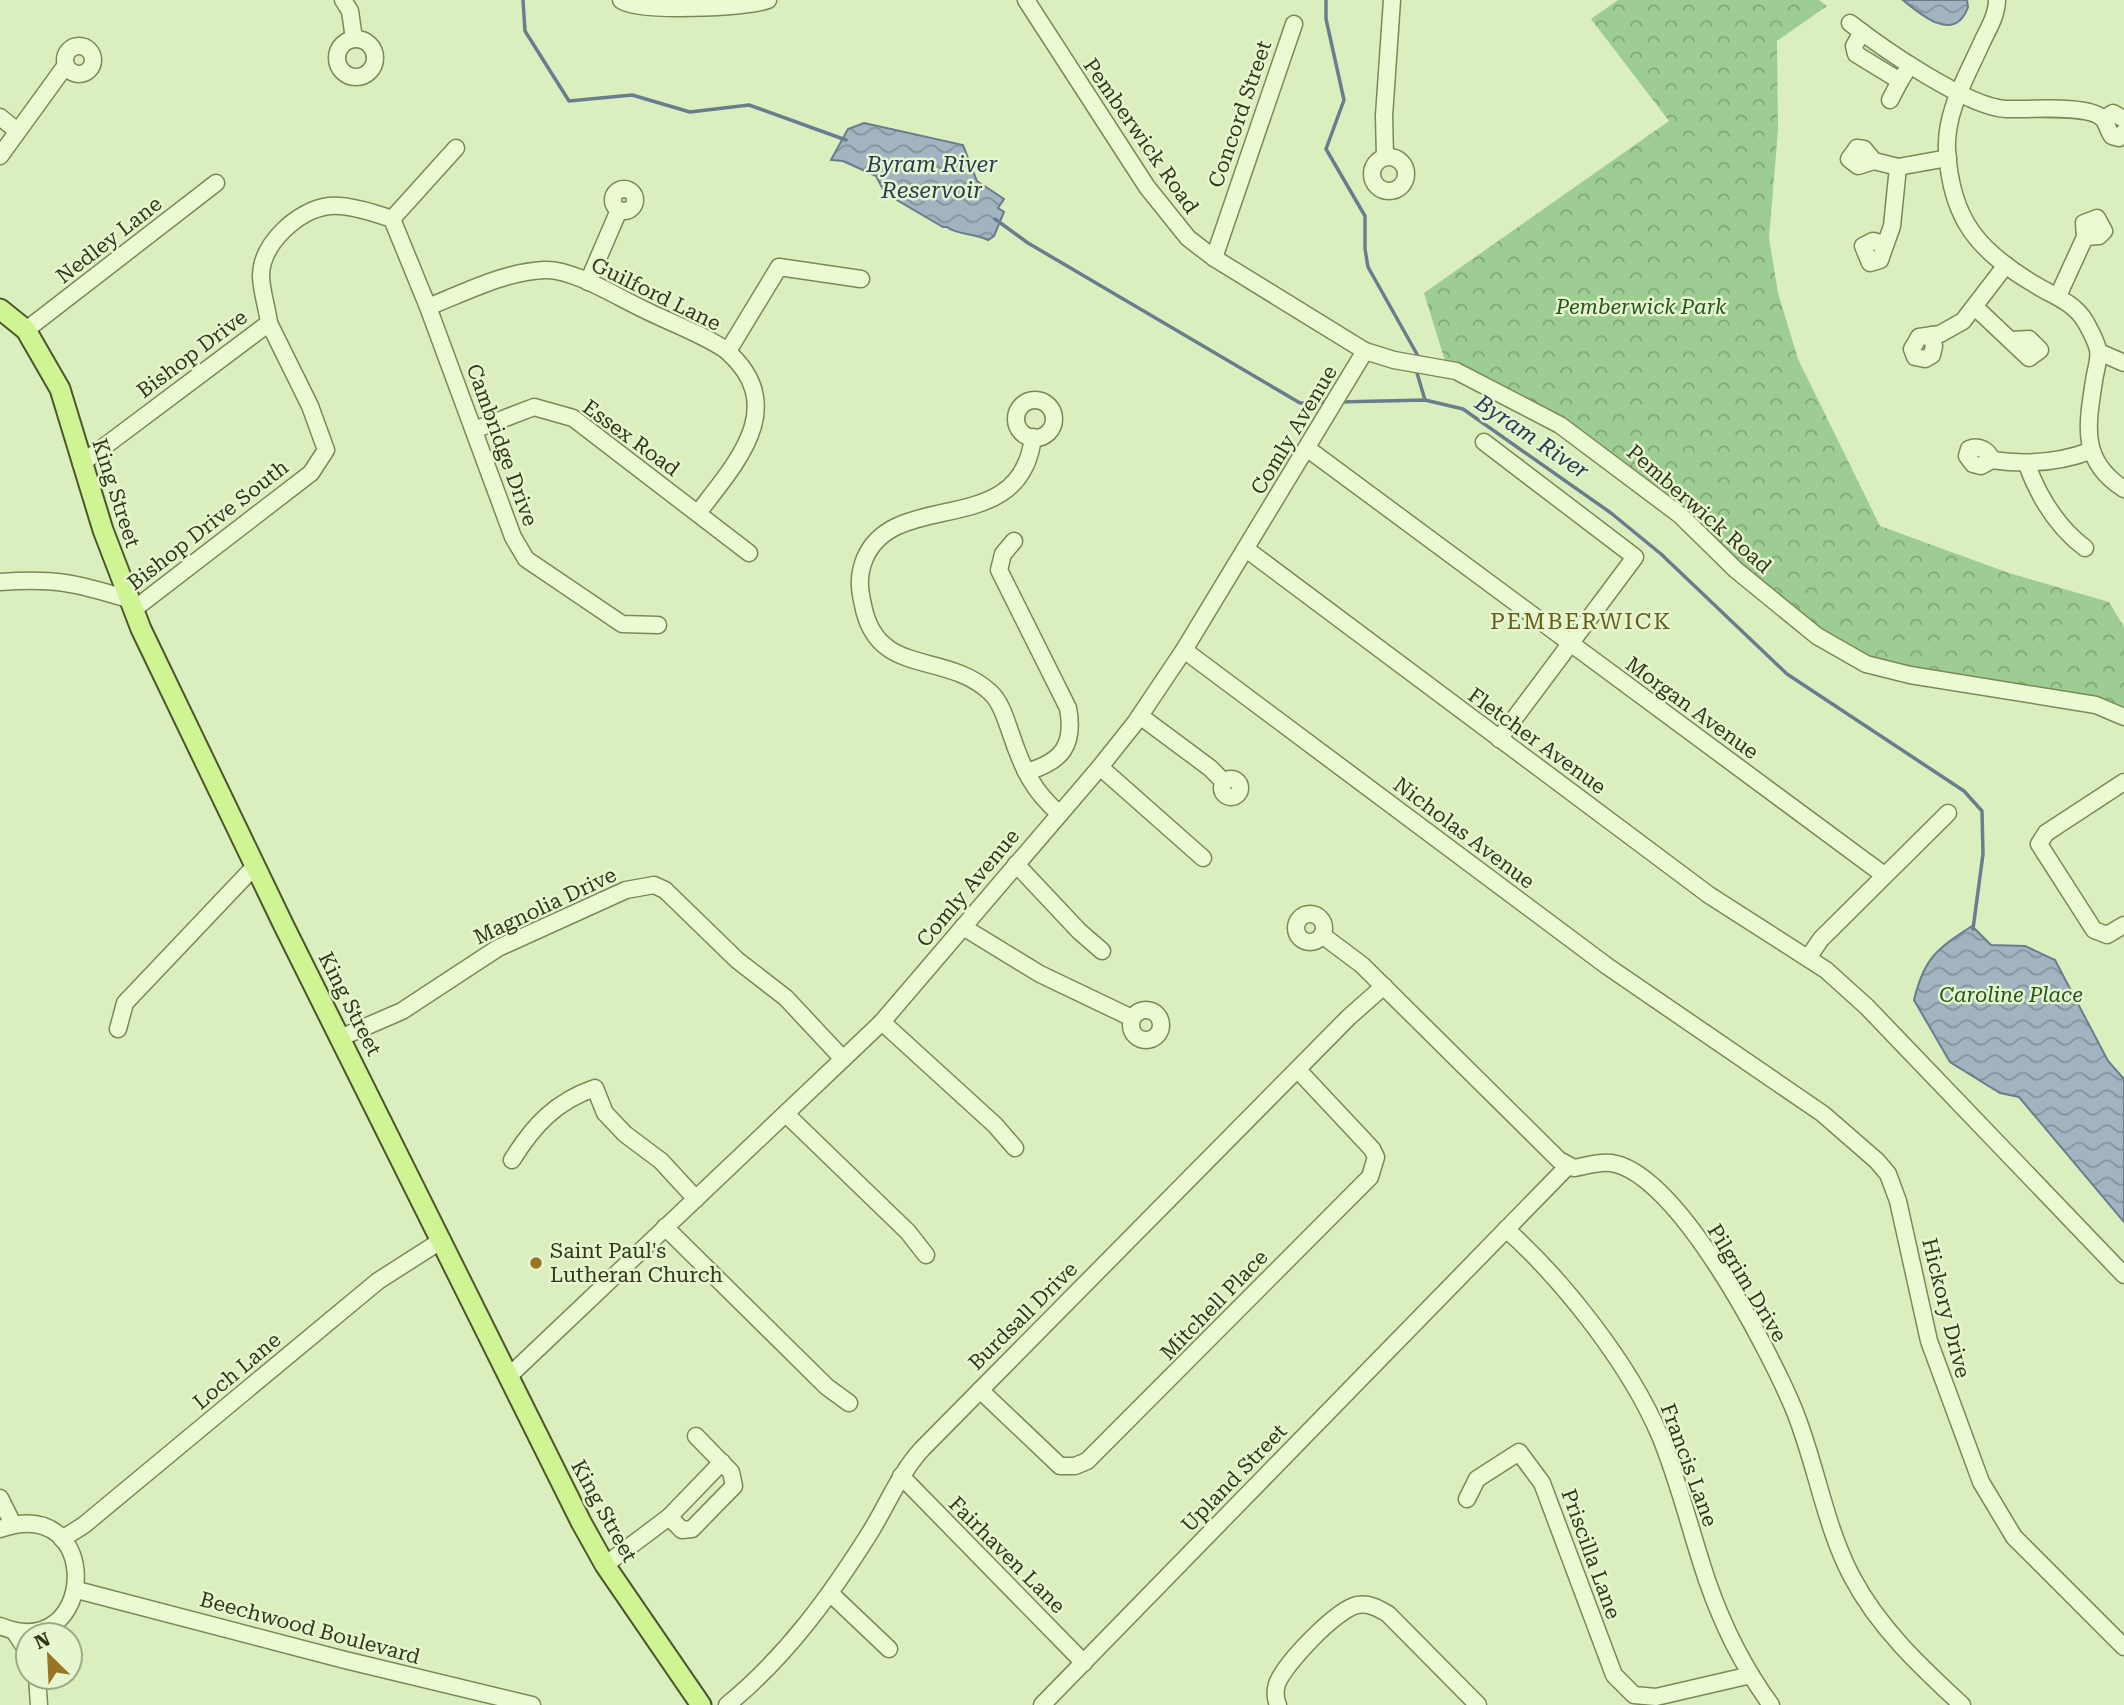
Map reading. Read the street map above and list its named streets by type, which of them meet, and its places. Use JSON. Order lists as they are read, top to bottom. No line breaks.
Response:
{"streets":{"main road":["King Street"],"street":["Concord Street","Pemberwick Road","Nedley Lane","Guilford Lane","Bishop Drive","Comly Avenue","Essex Road","Cambridge Drive","Bishop Drive South","Morgan Avenue","Fletcher Avenue","Nicholas Avenue","Magnolia Drive","Pilgrim Drive","Mitchell Place","Hickory Drive","Burdsall Drive","Loch Lane","Francis Lane","Upland Street","Priscilla Lane","Fairhaven Lane","Beechwood Boulevard"]},"crossings":[["Concord Street","Pemberwick Road"],["Pemberwick Road","Comly Avenue"],["Nedley Lane","King Street"],["Guilford Lane","Essex Road"],["Guilford Lane","Cambridge Drive"],["Bishop Drive","Cambridge Drive"],["Bishop Drive","King Street"],["Bishop Drive","Bishop Drive South"],["Comly Avenue","King Street"],["Comly Avenue","Morgan Avenue"],["Comly Avenue","Fletcher Avenue"],["Comly Avenue","Nicholas Avenue"],["Comly Avenue","Magnolia Drive"],["Essex Road","Cambridge Drive"],["King Street","Bishop Drive South"],["King Street","Magnolia Drive"],["King Street","Loch Lane"],["Nicholas Avenue","Hickory Drive"],["Pilgrim Drive","Upland Street"],["Mitchell Place","Burdsall Drive"],["Burdsall Drive","Fairhaven Lane"],["Francis Lane","Upland Street"],["Upland Street","Fairhaven Lane"]],"districts":["PEMBERWICK"],"water":["Byram River Reservoir","Byram River"],"parks":["Pemberwick Park","Caroline Place"],"places":["Saint Paul's Lutheran Church"],"north":"top left"}
